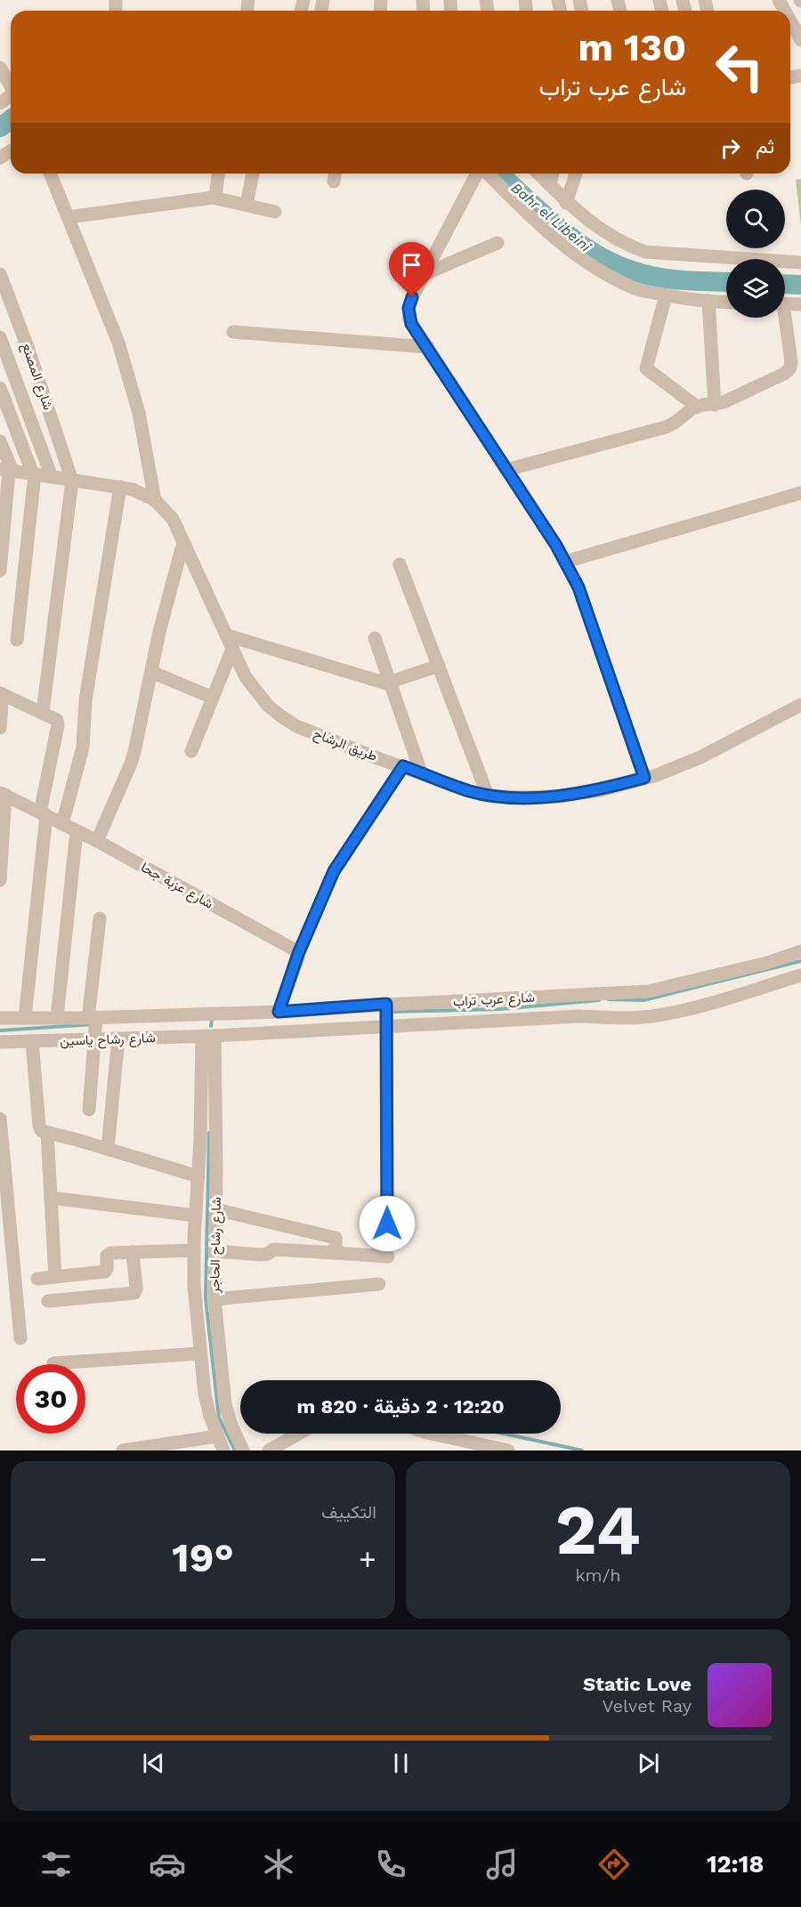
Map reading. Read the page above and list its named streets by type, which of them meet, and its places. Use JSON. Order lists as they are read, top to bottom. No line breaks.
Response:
{"streets":{"street":["شارع المصنع","طريق الرشاح","شارع عزبة جحا","شارع عرب تراب","شارع رشاح ياسين","شارع رشاح الحاجر"]},"crossings":[["شارع المصنع","طريق الرشاح"],["شارع عرب تراب","شارع رشاح ياسين"],["شارع عرب تراب","شارع رشاح الحاجر"],["شارع رشاح ياسين","شارع رشاح الحاجر"]],"water":["Bahr el Libeini"],"page":{"turn":["130 m","شارع عرب تراب"],"then":"ثم","limit":"30","trip":"12:20 · 2 دقيقة · 820 m","tile":[["24","km/h"],"التكييف"],"heat":["−","19°","+"],"song":["Static Love","Velvet Ray"],"tabs":"12:18"}}
